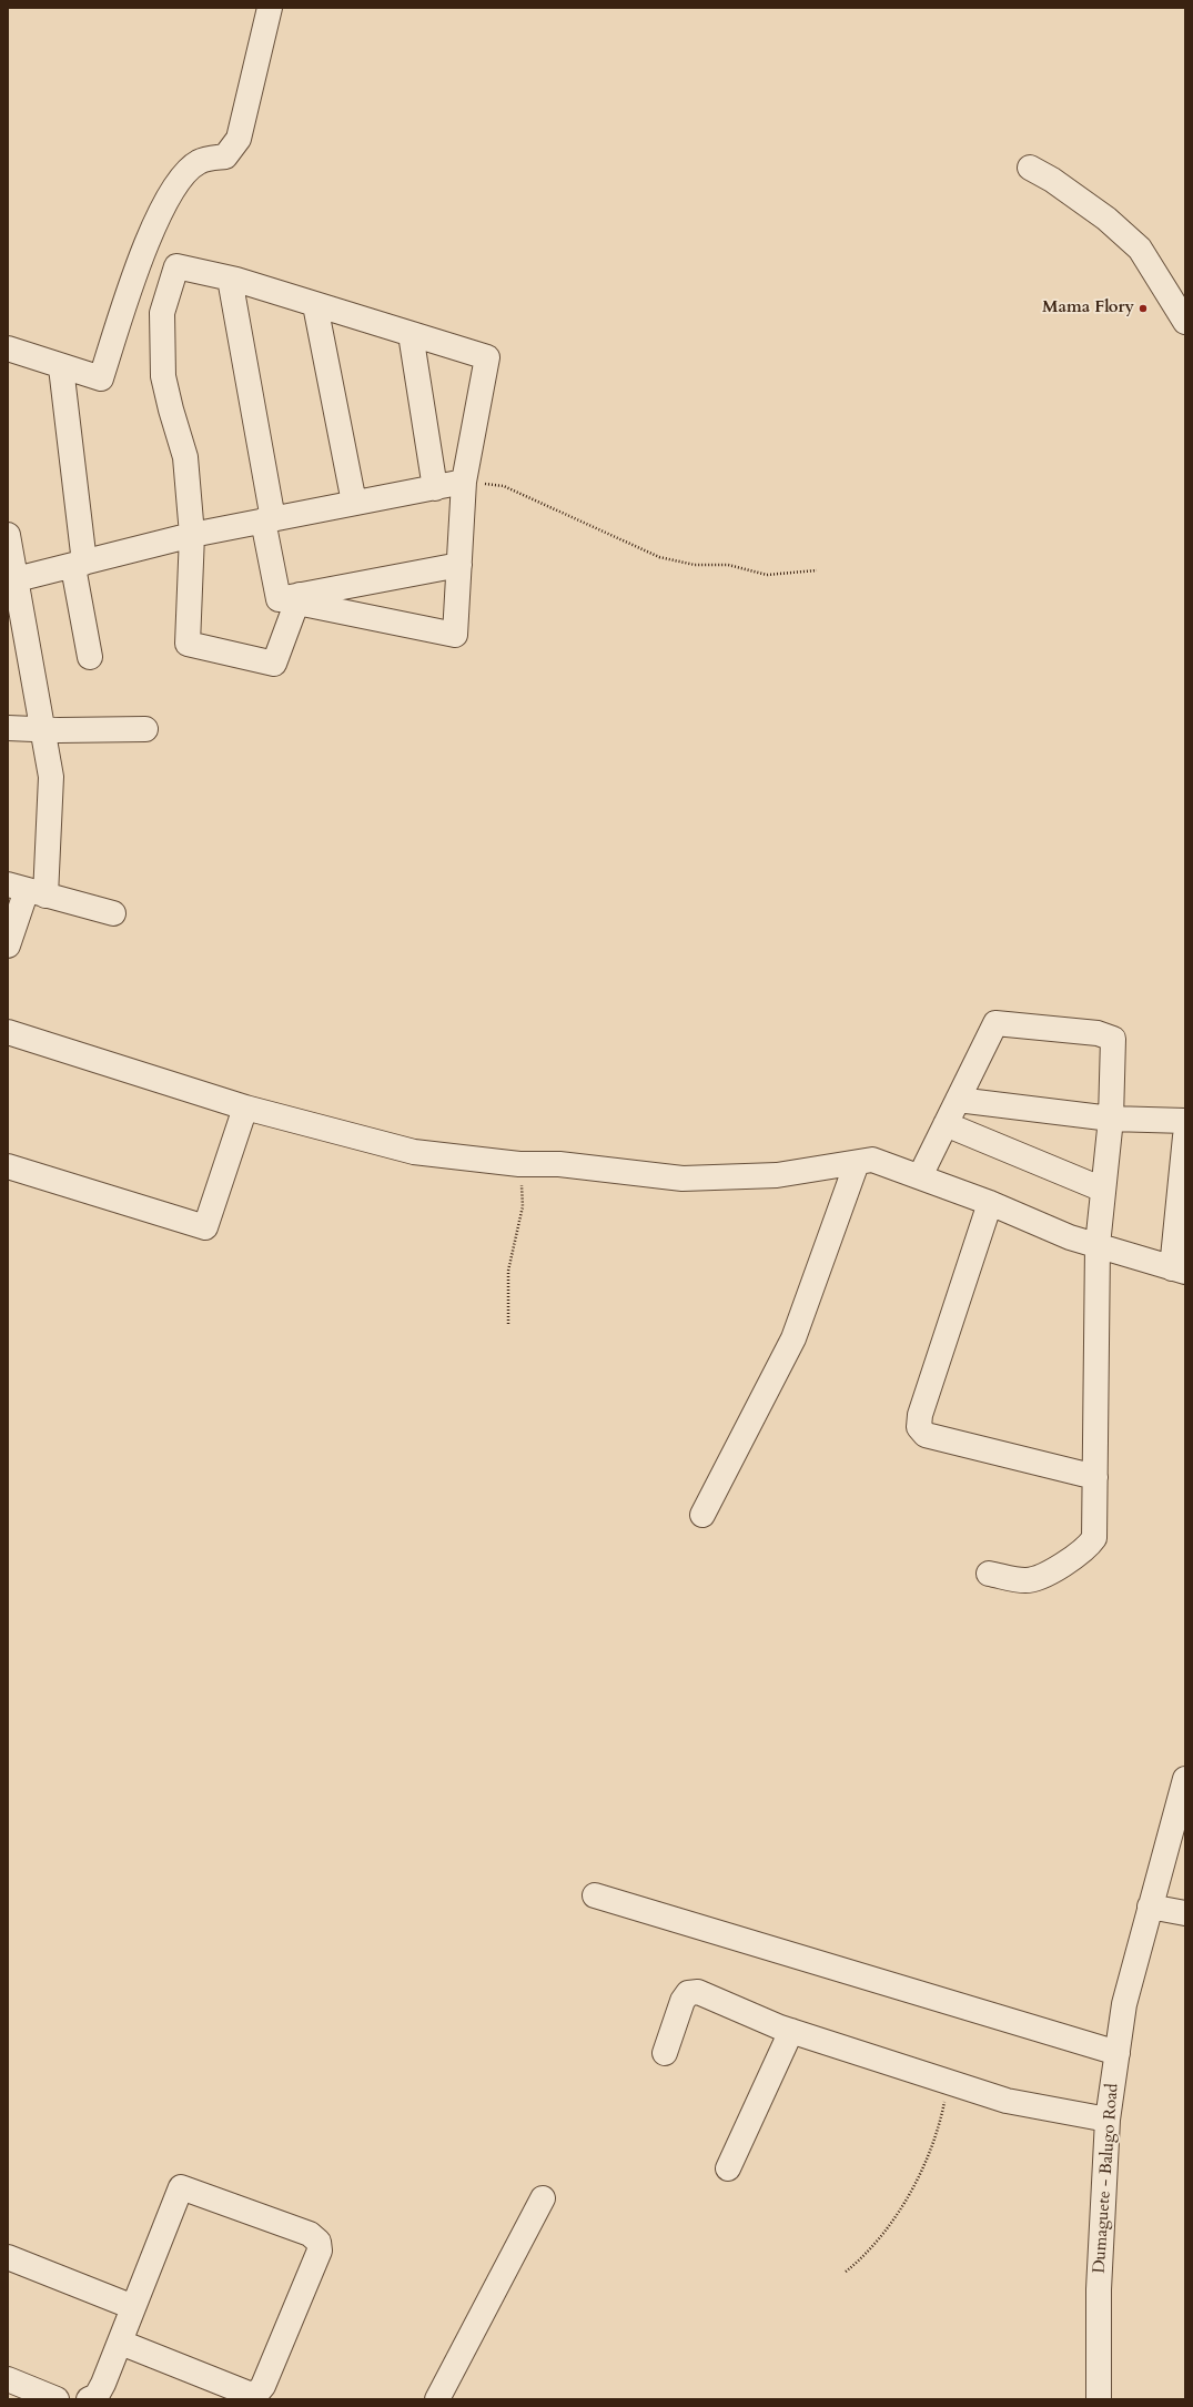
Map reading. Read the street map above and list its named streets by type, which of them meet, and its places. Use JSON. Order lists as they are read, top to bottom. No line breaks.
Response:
{"streets":{"street":["Dumaguete - Balugo Road"]},"places":["Mama Flory"]}
